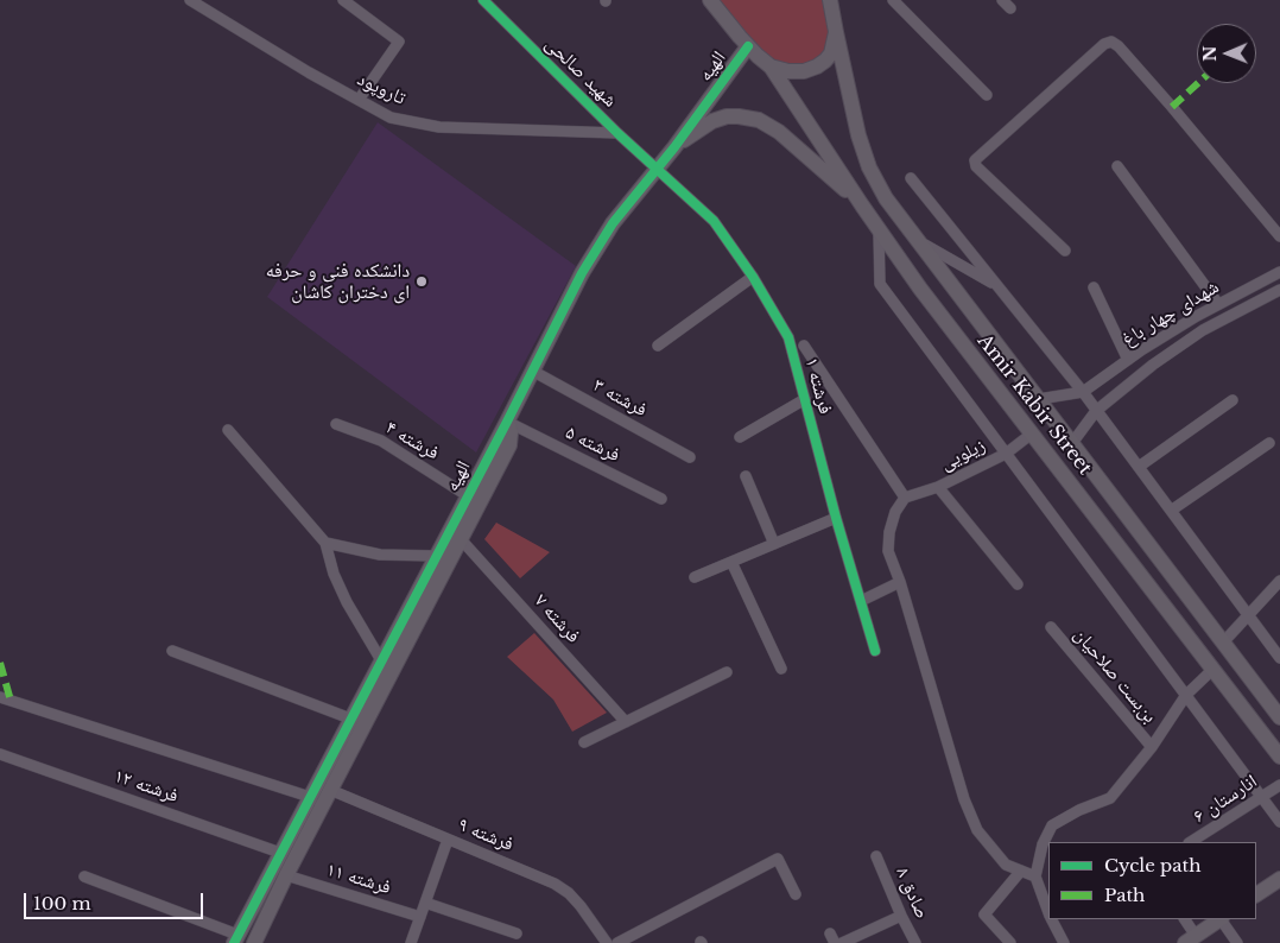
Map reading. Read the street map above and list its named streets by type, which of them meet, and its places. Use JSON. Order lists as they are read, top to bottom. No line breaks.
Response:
{"streets":{"main road":["الهیه","Amir Kabir Street"],"street":["شهید صالحی","تاروپود","شهدای چهار باغ","فرشته ۱","فرشته ۳","فرشته ۴","فرشته ۵","زیلویی","فرشته ۷","بن‌بست صلاحیان","فرشته ۱۲","انارستان ۶","فرشته ۹","فرشته ۱۱","صادق ۸"]},"crossings":[["الهیه","شهید صالحی"],["الهیه","فرشته ۱"],["الهیه","فرشته ۳"],["الهیه","Amir Kabir Street"],["الهیه","فرشته ۴"],["الهیه","فرشته ۵"],["الهیه","فرشته ۷"],["الهیه","فرشته ۱۲"],["الهیه","فرشته ۹"],["الهیه","فرشته ۱۱"],["شهید صالحی","تاروپود"],["شهید صالحی","فرشته ۱"],["شهدای چهار باغ","Amir Kabir Street"],["Amir Kabir Street","زیلویی"]],"places":["دانشکده فنی و حرفه ای دختران کاشان"],"legend":["Cycle path","Path"],"scale_bar":"100 m","north":"left"}
